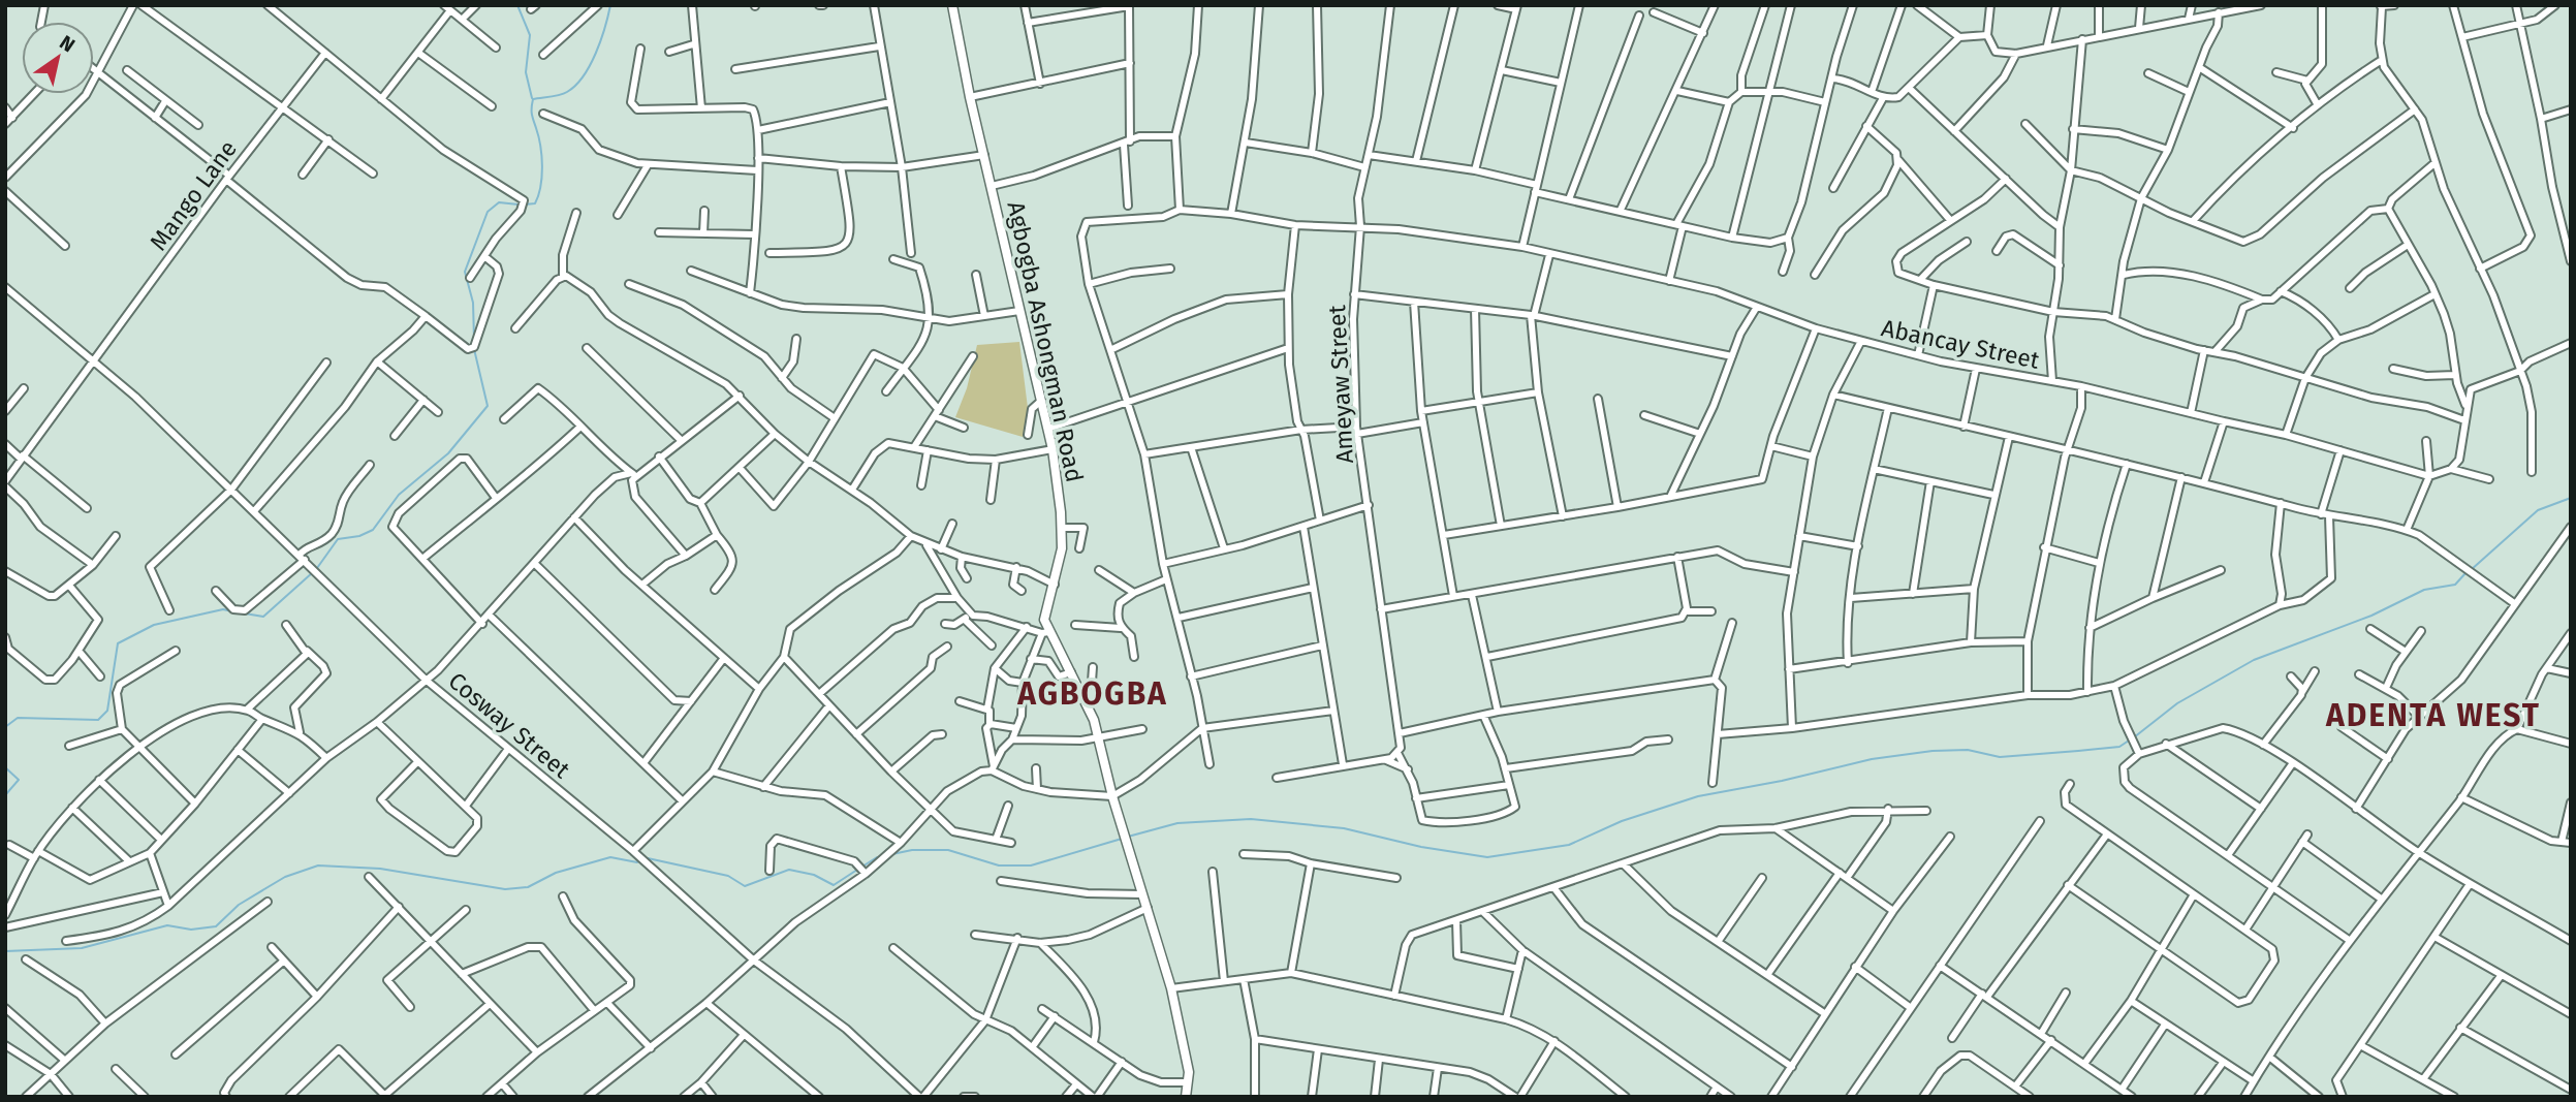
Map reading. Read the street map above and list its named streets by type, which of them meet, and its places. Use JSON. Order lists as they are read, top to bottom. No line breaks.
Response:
{"streets":{"street":["Mango Lane","Agbogba Ashongman Road","Abancay Street","Ameyaw Street","Cosway Street"]},"crossings":[["Mango Lane","Cosway Street"],["Abancay Street","Ameyaw Street"]],"districts":["AGBOGBA","ADENTA WEST"],"north":"top right"}
